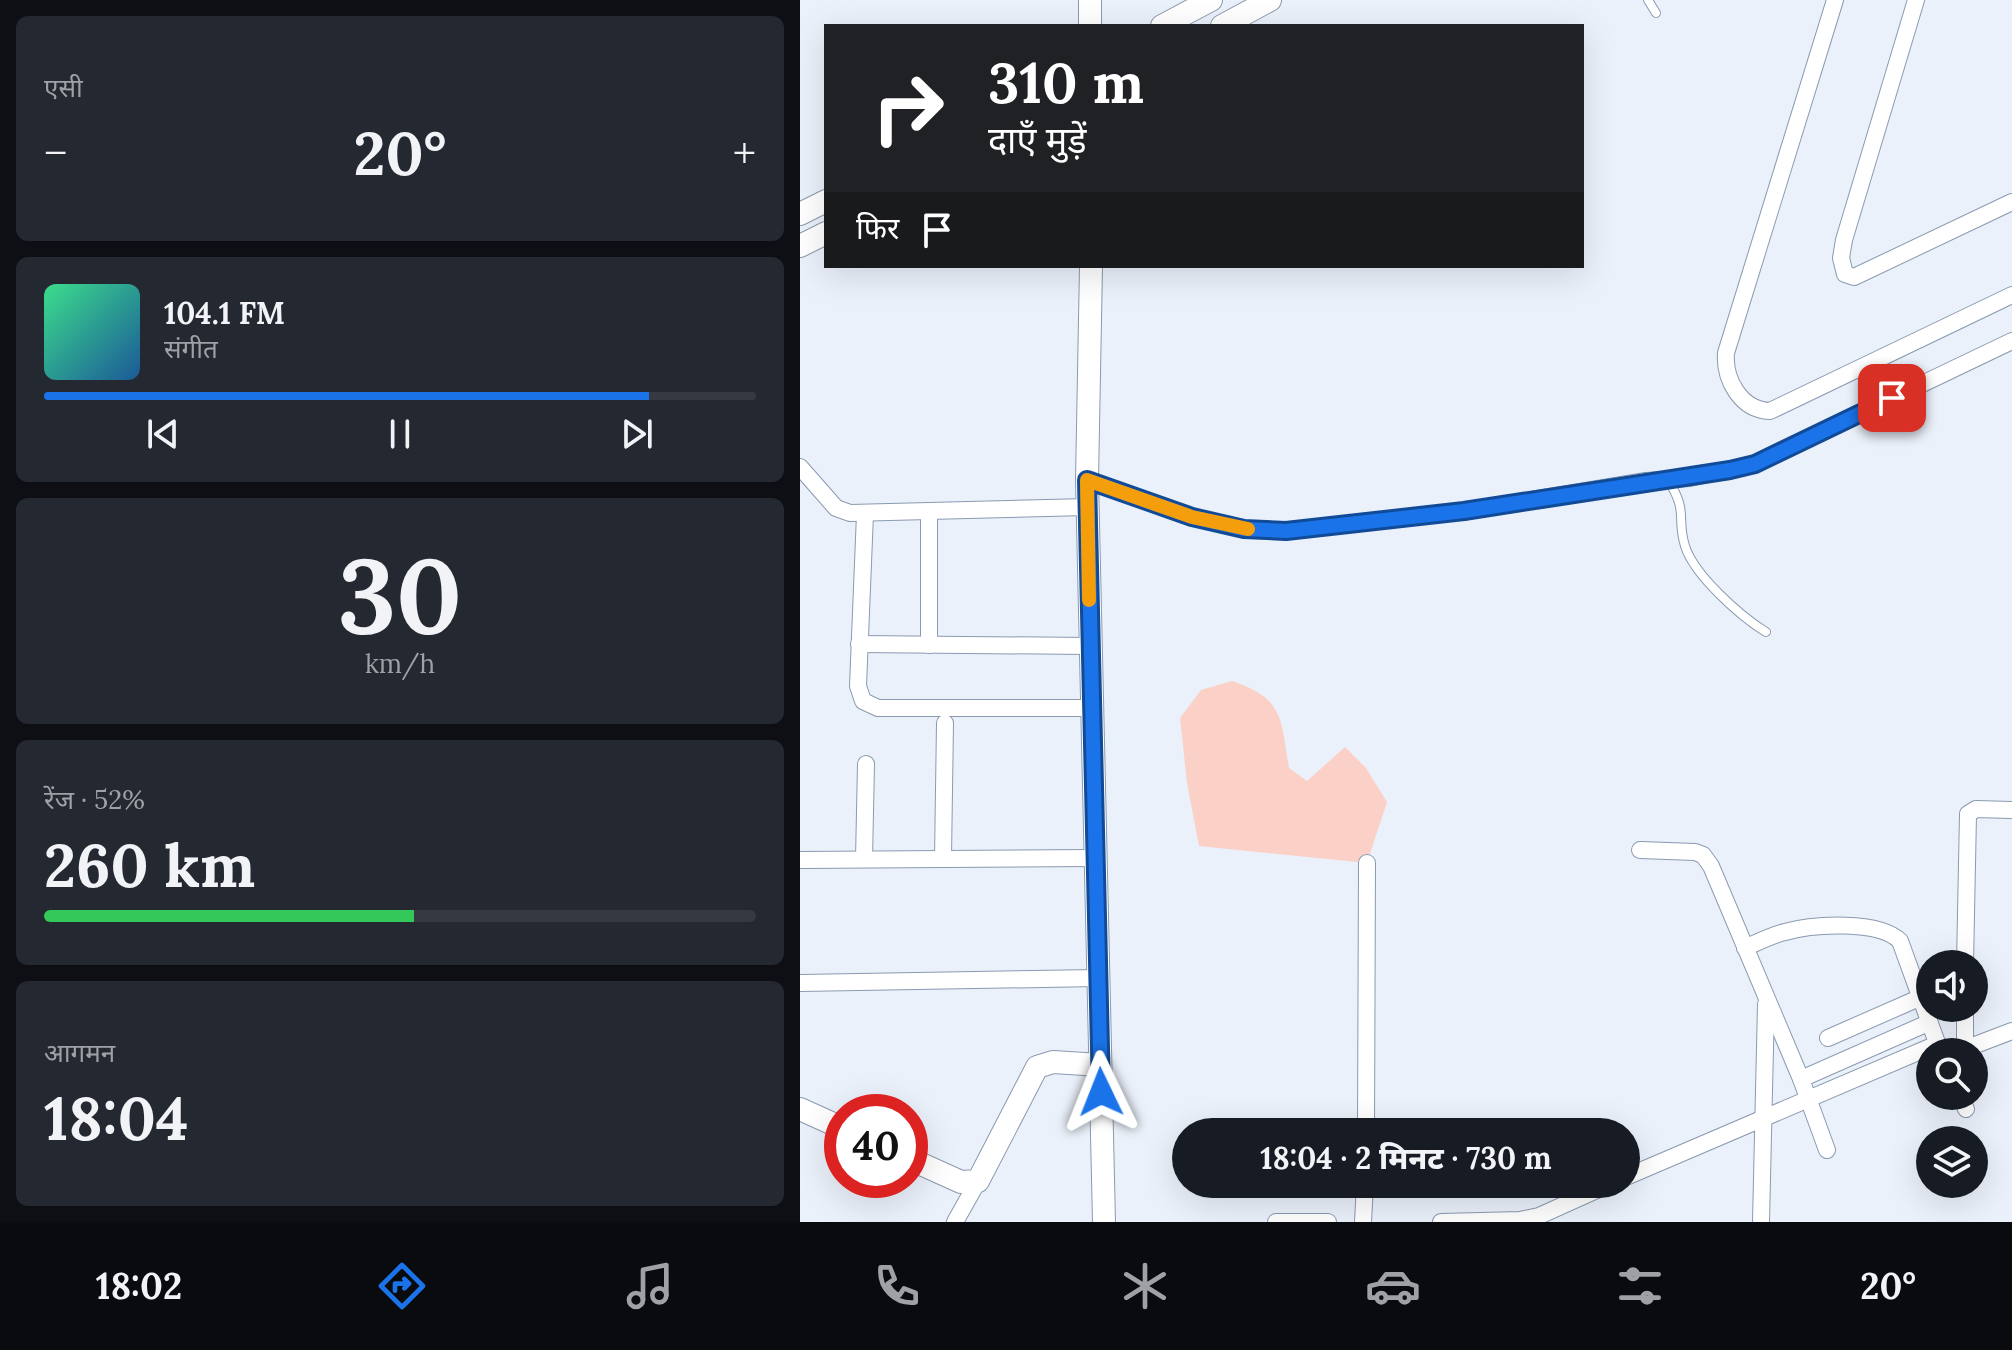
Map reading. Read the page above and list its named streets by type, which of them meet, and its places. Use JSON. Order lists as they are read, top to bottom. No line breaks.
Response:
{"page":{"tile":["एसी",["30","km/h"],["रेंज · 52%","260 km"],["आगमन","18:04"]],"turn":["310 m","दाएँ मुड़ें"],"heat":["−","20°","+"],"then":"फिर","song":["104.1 FM","संगीत"],"limit":"40","trip":"18:04 · 2 मिनट · 730 m","tabs":["18:02","20°"]}}
